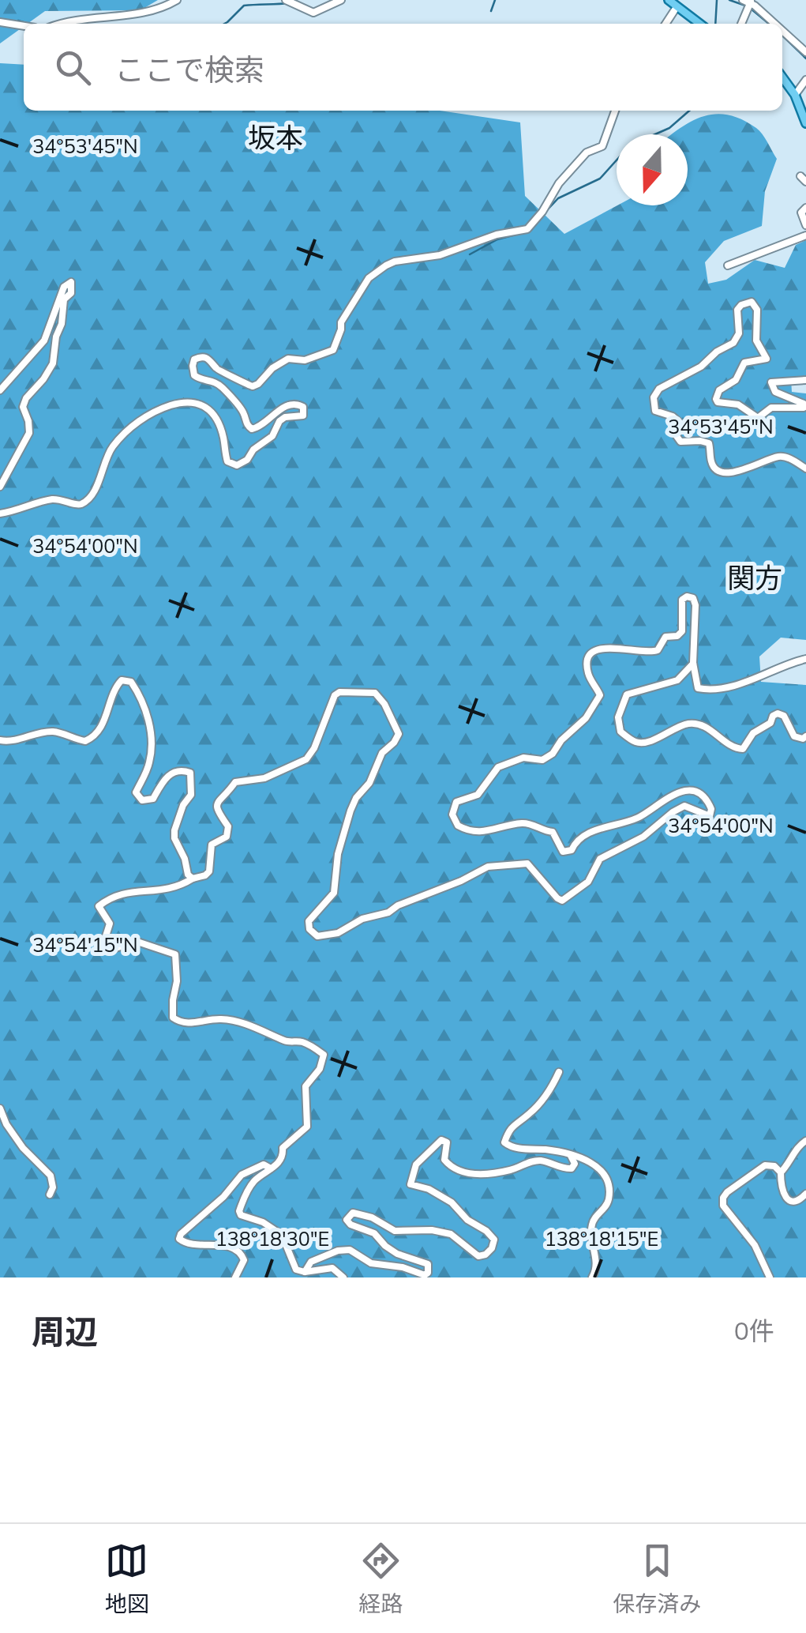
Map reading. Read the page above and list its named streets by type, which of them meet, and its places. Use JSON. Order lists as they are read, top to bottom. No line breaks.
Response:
{"districts":["坂本","関方"],"north":"bottom","page":{"search":"ここで検索","heading":["周辺","0件"],"nav":["地図","経路","保存済み"]},"coordinates":["34°53'45\"N","34°54'00\"N","34°54'15\"N","138°18'30\"E","138°18'15\"E"]}
